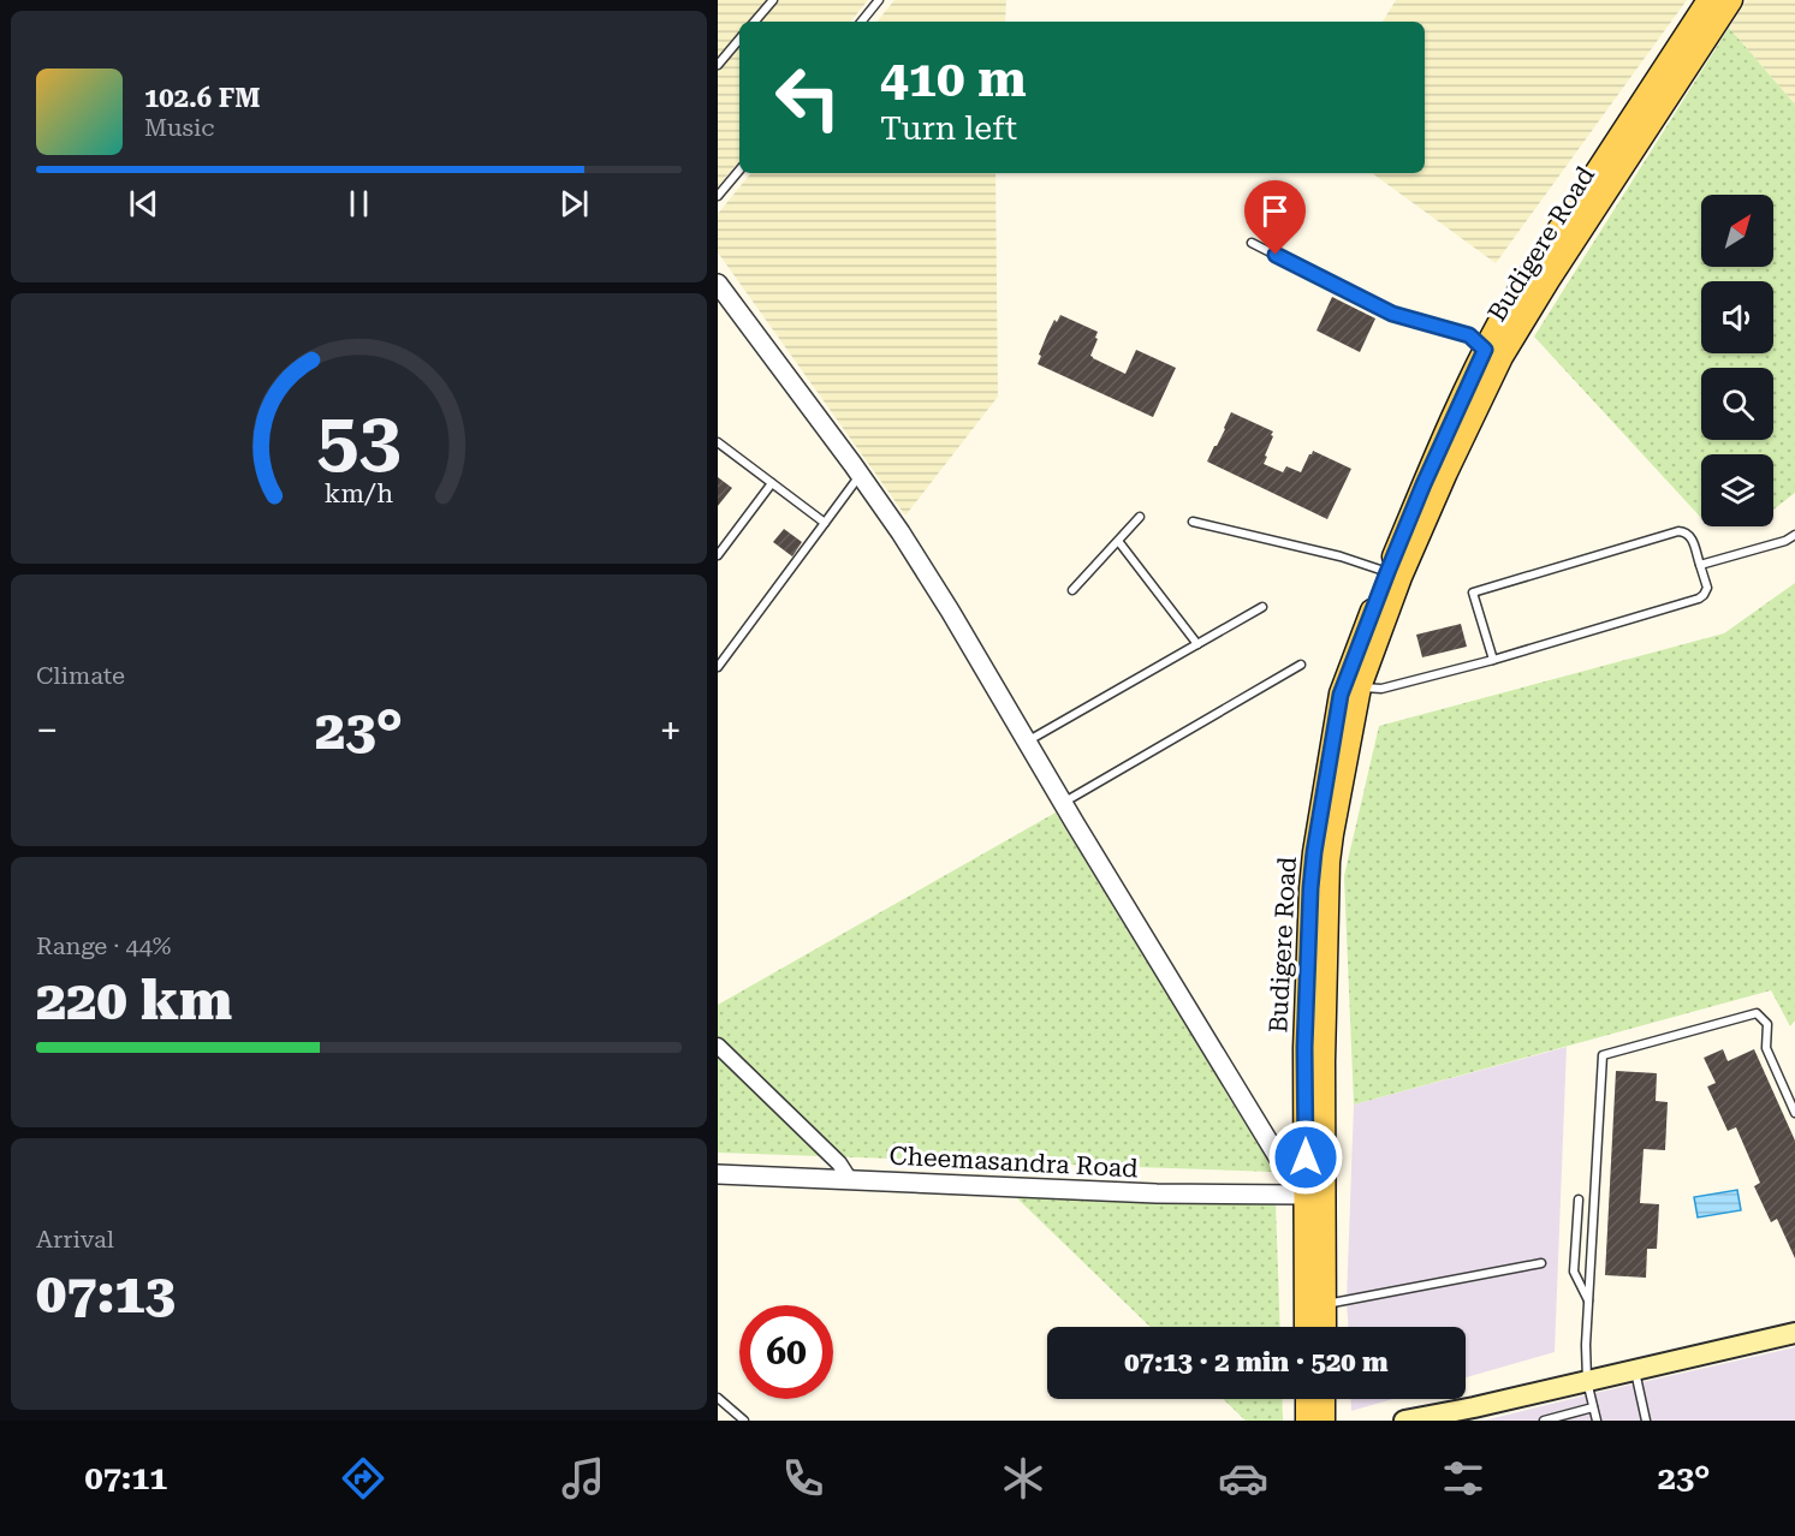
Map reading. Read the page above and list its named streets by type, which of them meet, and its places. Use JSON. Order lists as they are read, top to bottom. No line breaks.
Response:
{"streets":{"main road":["Budigere Road"],"street":["Cheemasandra Road"]},"crossings":[["Budigere Road","Cheemasandra Road"]],"north":"top right","page":{"turn":["410 m","Turn left"],"song":["102.6 FM","Music"],"tile":["Climate",["Range · 44%","220 km"],["Arrival","07:13"]],"heat":["−","23°","+"],"limit":"60","trip":"07:13 · 2 min · 520 m","tabs":["07:11","23°"],"gauge":["53","km/h"]}}
